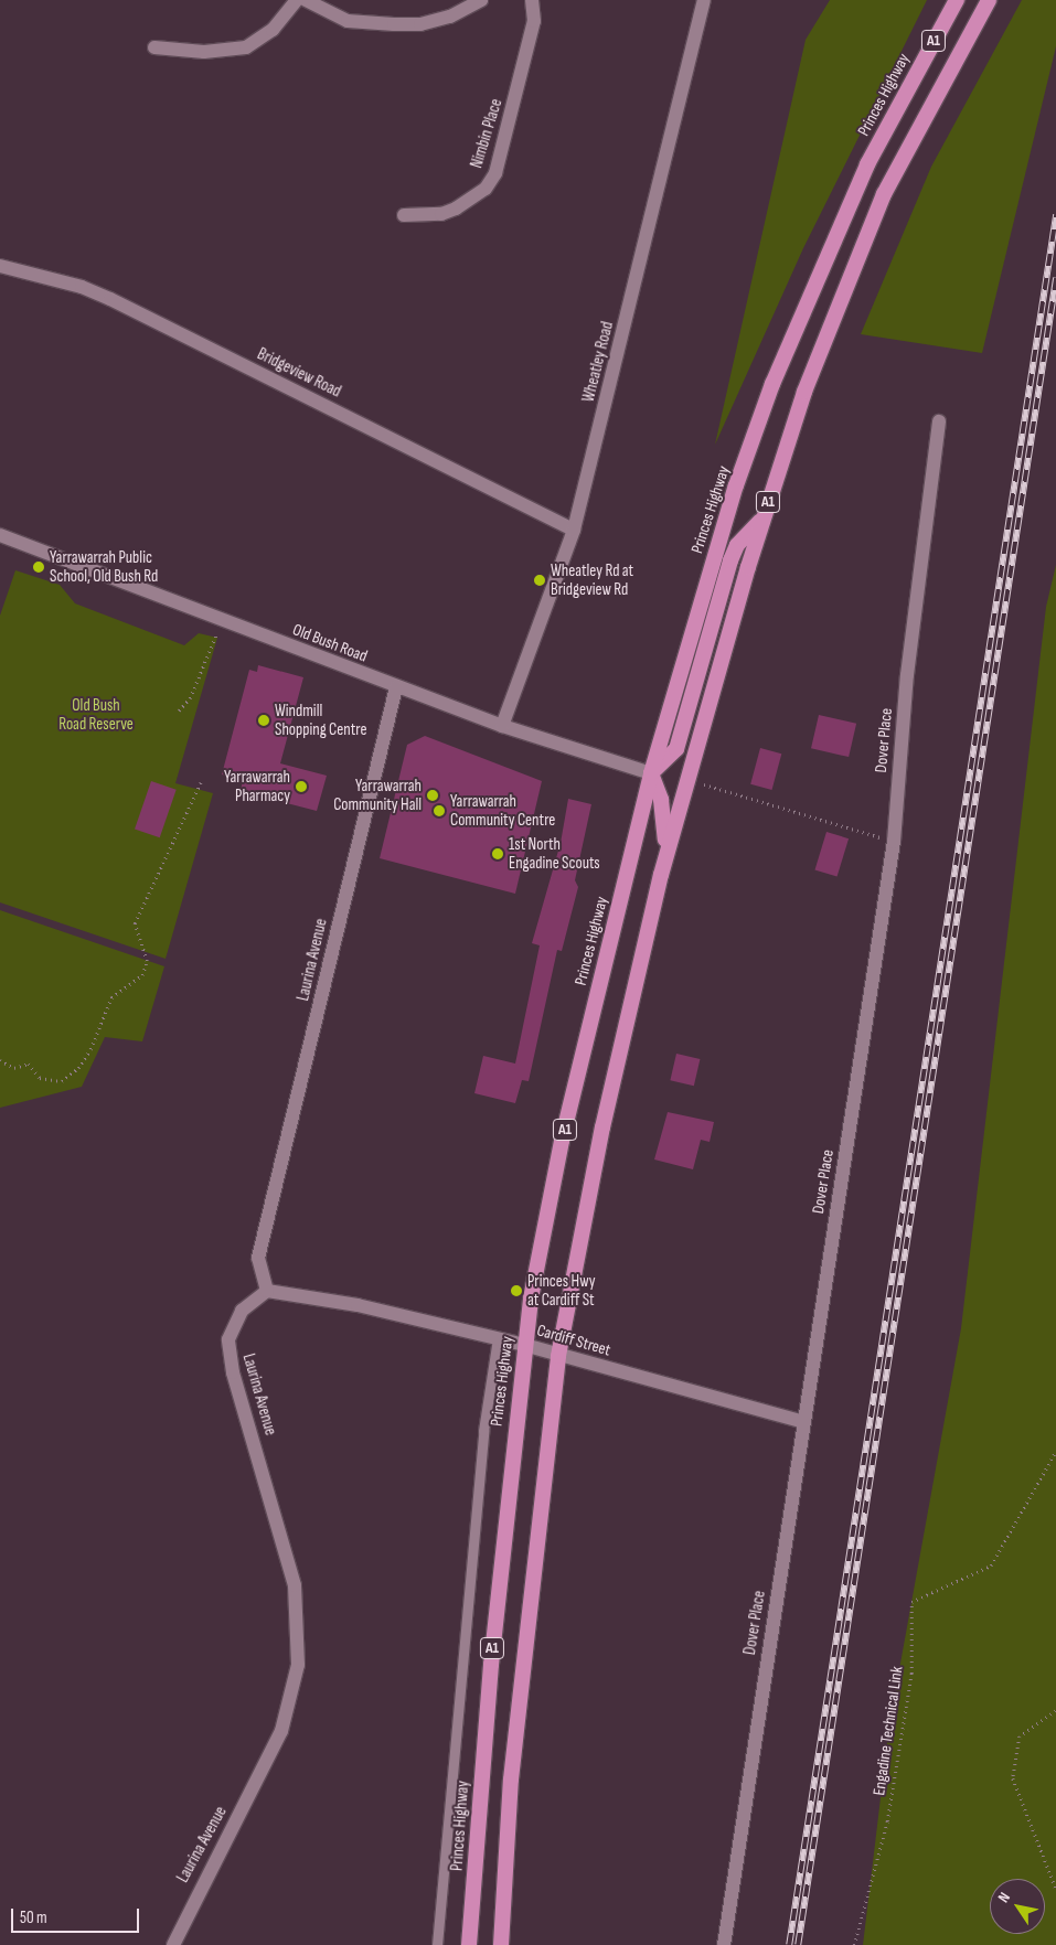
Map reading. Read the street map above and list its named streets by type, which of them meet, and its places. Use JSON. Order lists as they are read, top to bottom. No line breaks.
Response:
{"streets":{"highway":["A1","Princes Highway"],"street":["Nimbin Place","Wheatley Road","Bridgeview Road","Old Bush Road","Dover Place","Laurina Avenue","Cardiff Street"],"path":["Engadine Technical Link"]},"crossings":[["A1","Cardiff Street"],["Princes Highway","Old Bush Road"],["Princes Highway","Cardiff Street"],["Wheatley Road","Bridgeview Road"],["Wheatley Road","Old Bush Road"],["Old Bush Road","Laurina Avenue"],["Dover Place","Cardiff Street"],["Laurina Avenue","Cardiff Street"]],"parks":["Old Bush Road Reserve"],"places":["Yarrawarrah Public School, Old Bush Rd","Wheatley Rd at Bridgeview Rd","Windmill Shopping Centre","Yarrawarrah Pharmacy","Yarrawarrah Community Hall","Yarrawarrah Community Centre","1st North Engadine Scouts","Princes Hwy at Cardiff St"],"scale_bar":"50 m","north":"top left"}
